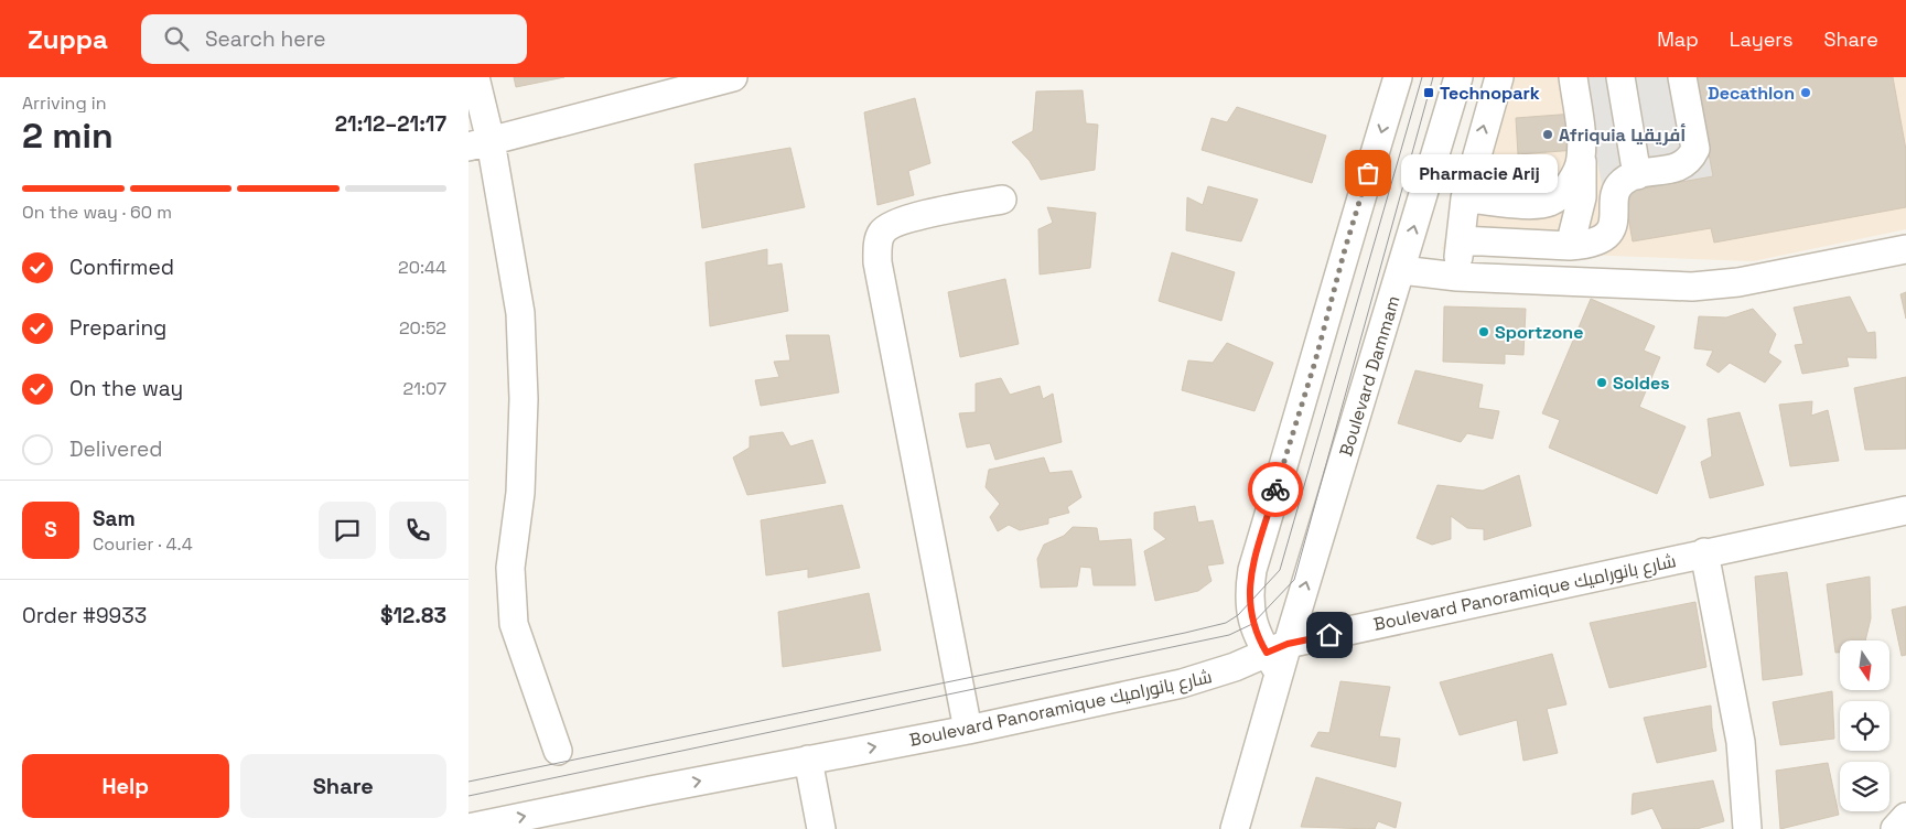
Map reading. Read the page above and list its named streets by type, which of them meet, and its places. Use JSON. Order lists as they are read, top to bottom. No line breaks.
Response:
{"streets":{"street":["Boulevard Dammam","Boulevard Panoramique شارع بانوراميك"]},"crossings":[["Boulevard Dammam","Boulevard Panoramique شارع بانوراميك"]],"places":{"transit":["Technopark"],"other":["Decathlon","Afriquia أفريقيا","Pharmacie Arij","Sportzone","Soldes"]},"north":"bottom","page":{"header":"Zuppa","search":"Search here","nav":["Map","Layers","Share"],"heading":["2 min","Arriving in","21:12–21:17"],"panel":["Sam","Courier · 4.4","Order #9933","$12.83"],"bubble":"Pharmacie Arij","bar":"On the way · 60 m","list":[["Confirmed","20:44"],["Preparing","20:52"],["On the way","21:07"],"Delivered"],"round":"S","buttons":["Help","Share"]}}
